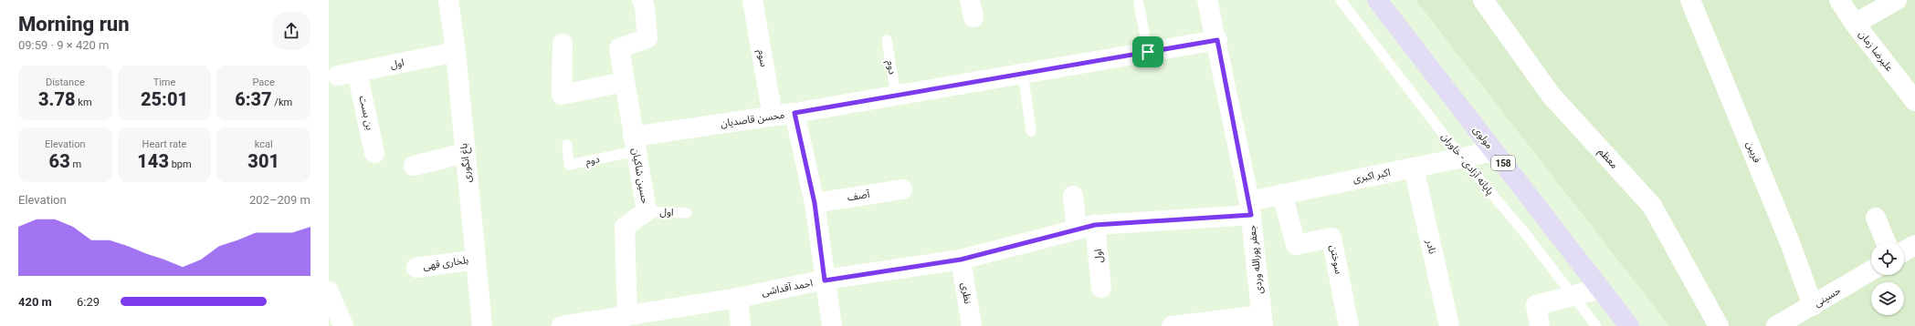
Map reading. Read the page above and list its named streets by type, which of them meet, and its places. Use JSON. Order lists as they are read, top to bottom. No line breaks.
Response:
{"streets":{"main road":["مولوی","158"],"street":["علیرضا زمان","سوم","اول","بن بست","محسن قاصدیان","فربین","معظم","باغ انگوری","حسین شاکیان","اکبر اکبری","آصف","نادر","جعفر پورالله وردی","سوختن","بلخاری قهی","احمد آقداشی","نظری","حسینی"],"lane":["دوم","پایانه آزادی - خاوران"]},"crossings":[["سوم","محسن قاصدیان"],["اول","بن بست"],["اول","باغ انگوری"],["اول","حسین شاکیان"],["اول","احمد آقداشی"],["دوم","محسن قاصدیان"],["دوم","حسین شاکیان"],["محسن قاصدیان","حسین شاکیان"],["محسن قاصدیان","جعفر پورالله وردی"],["مولوی","اکبر اکبری"],["فربین","حسینی"],["باغ انگوری","بلخاری قهی"],["پایانه آزادی - خاوران","اکبر اکبری"],["حسین شاکیان","احمد آقداشی"],["اکبر اکبری","نادر"],["اکبر اکبری","جعفر پورالله وردی"],["اکبر اکبری","سوختن"],["اکبر اکبری","احمد آقداشی"],["جعفر پورالله وردی","احمد آقداشی"],["احمد آقداشی","نظری"]],"page":{"heading":["Morning run","09:59 · 9 × 420 m"],"stats":[["Distance","3.78 km"],["Time","25:01"],["Pace","6:37 /km"],["Elevation","63 m"],["Heart rate","143 bpm"],["kcal","301"]],"chart":["Elevation","202–209 m"],"list":[{"name":"420 m","note":"6:29"}]}}
